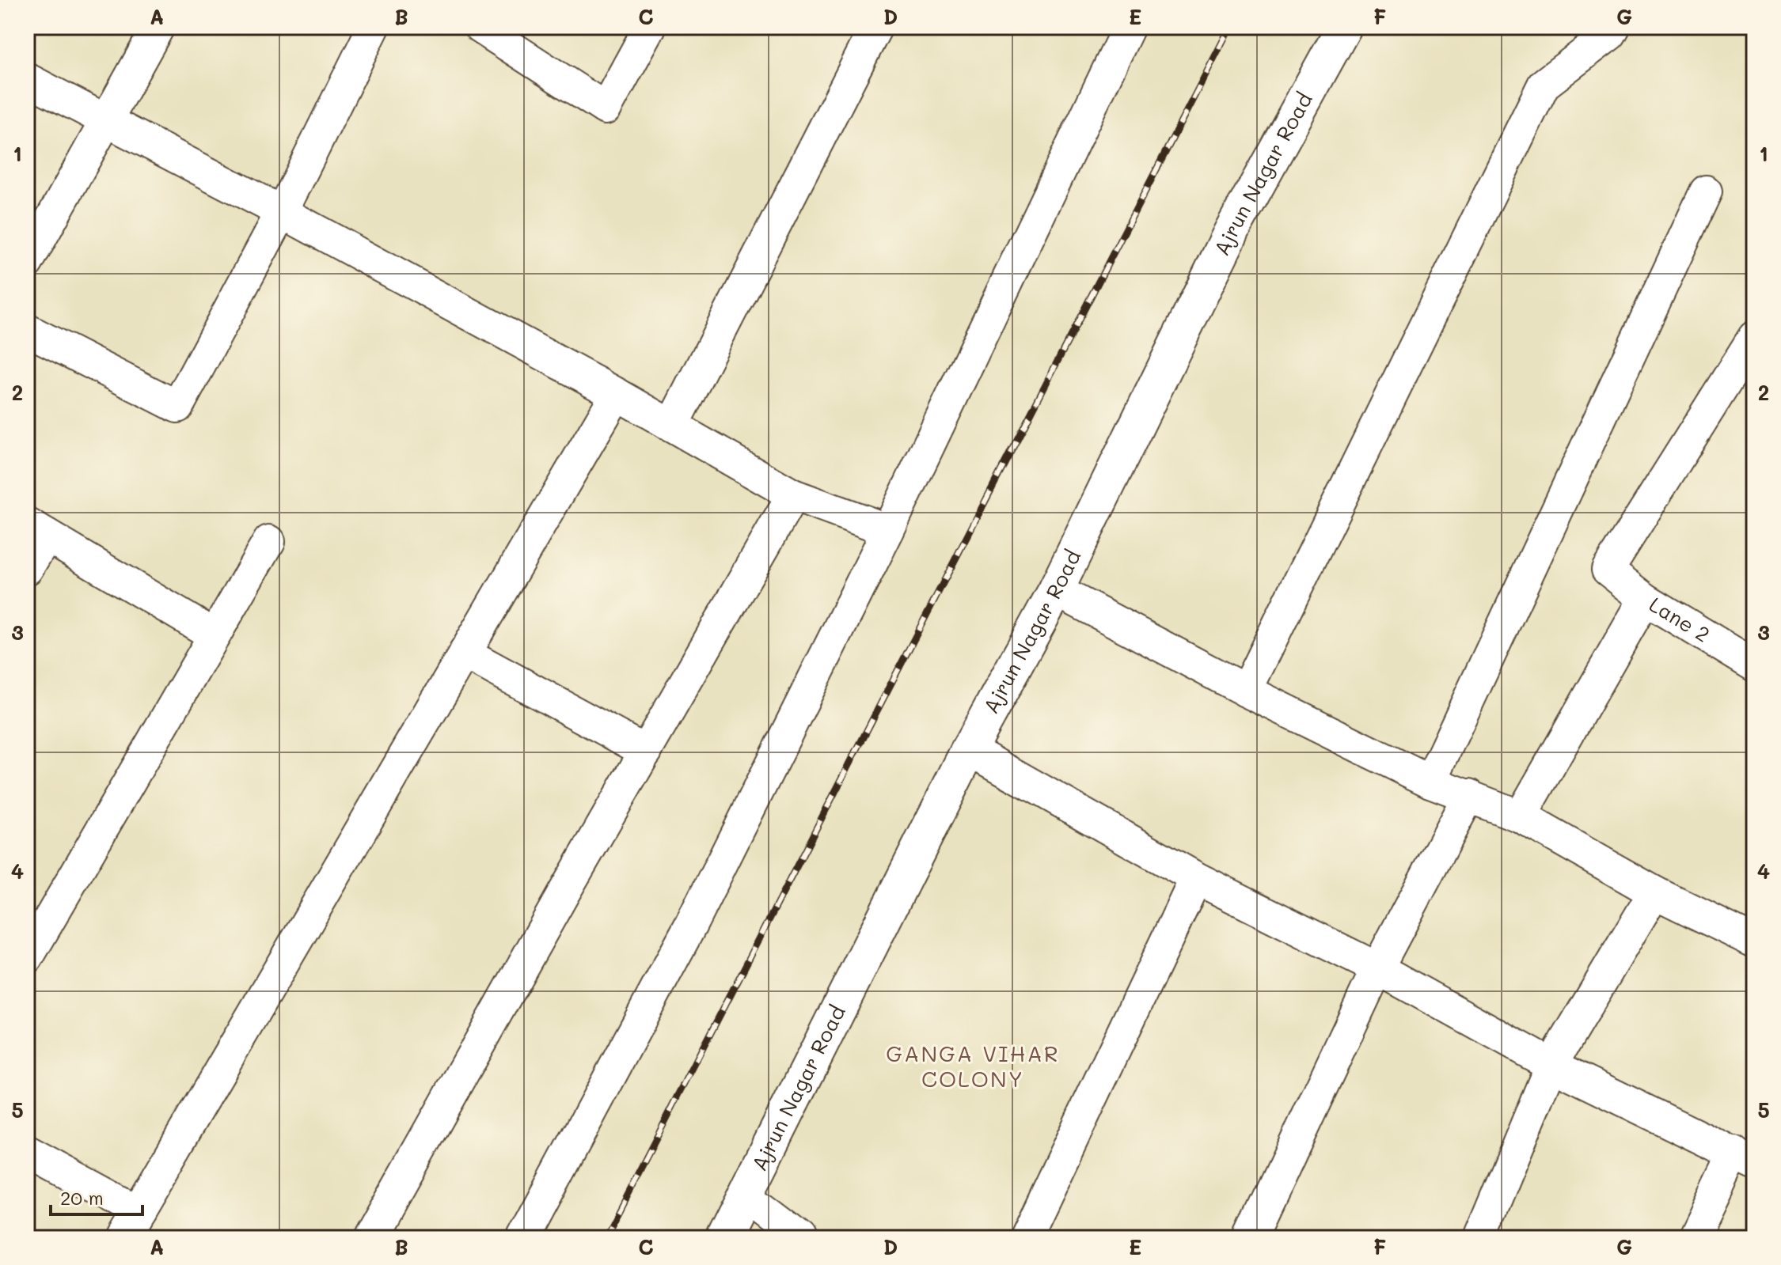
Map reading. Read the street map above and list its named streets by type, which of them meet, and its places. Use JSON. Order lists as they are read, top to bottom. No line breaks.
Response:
{"streets":{"street":["Ajrun Nagar Road","Lane 2"]},"districts":["GANGA VIHAR COLONY"],"scale_bar":"20 m","grid":{"columns":["A","B","C","D","E","F","G"],"rows":["1","2","3","4","5"]}}
